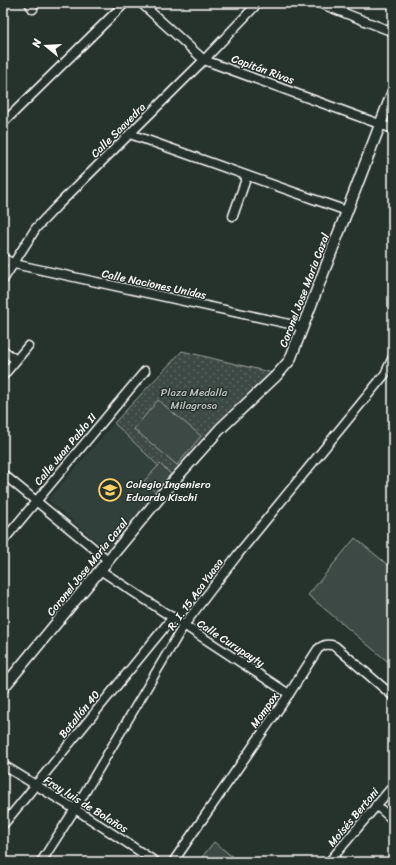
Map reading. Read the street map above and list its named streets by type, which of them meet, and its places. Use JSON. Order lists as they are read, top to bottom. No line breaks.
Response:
{"streets":{"street":["Capitán Rivas","Calle Saavedra","Calle Naciones Unidas","Coronel Jose Maria Cazal","Calle Juan Pablo II","R. I. 15 Aca Yuasa","Calle Curupayty","Mompox","Batallón 40","Fray luis de Bolaños","Moisés Bertoni"]},"crossings":[["Capitán Rivas","Calle Saavedra"],["Capitán Rivas","Coronel Jose Maria Cazal"],["Calle Saavedra","Calle Naciones Unidas"],["Calle Naciones Unidas","Coronel Jose Maria Cazal"],["Coronel Jose Maria Cazal","Calle Curupayty"],["R. I. 15 Aca Yuasa","Calle Curupayty"],["R. I. 15 Aca Yuasa","Fray luis de Bolaños"],["Calle Curupayty","Mompox"],["Calle Curupayty","Batallón 40"],["Batallón 40","Fray luis de Bolaños"]],"parks":["Plaza Medalla Milagrosa"],"places":{"school or university":["Colegio Ingeniero Eduardo Kischi"]},"north":"left"}
